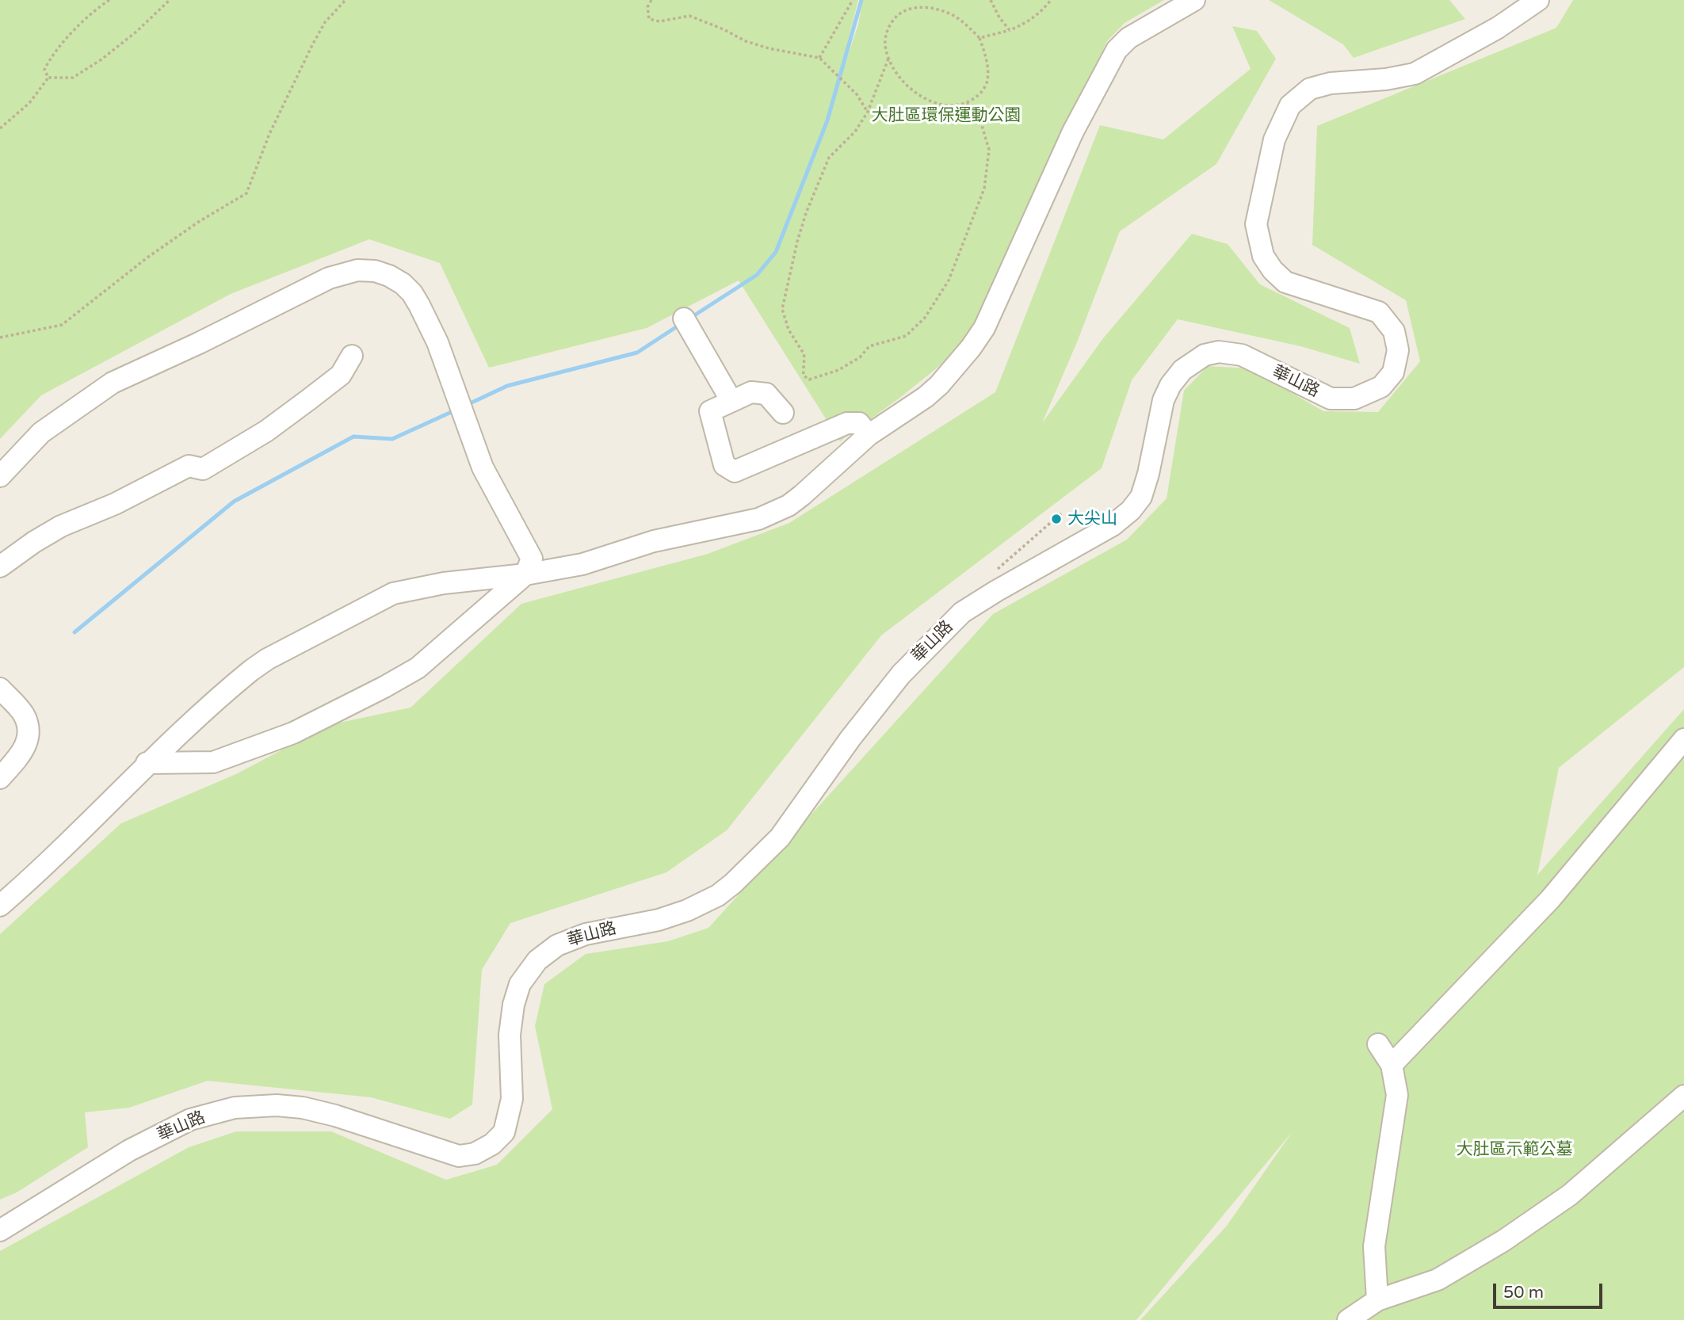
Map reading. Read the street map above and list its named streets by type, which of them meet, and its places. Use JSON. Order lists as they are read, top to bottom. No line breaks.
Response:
{"streets":{"street":["華山路"]},"parks":["大肚區環保運動公園","大肚區示範公墓"],"places":["大尖山"],"scale_bar":"50 m"}
